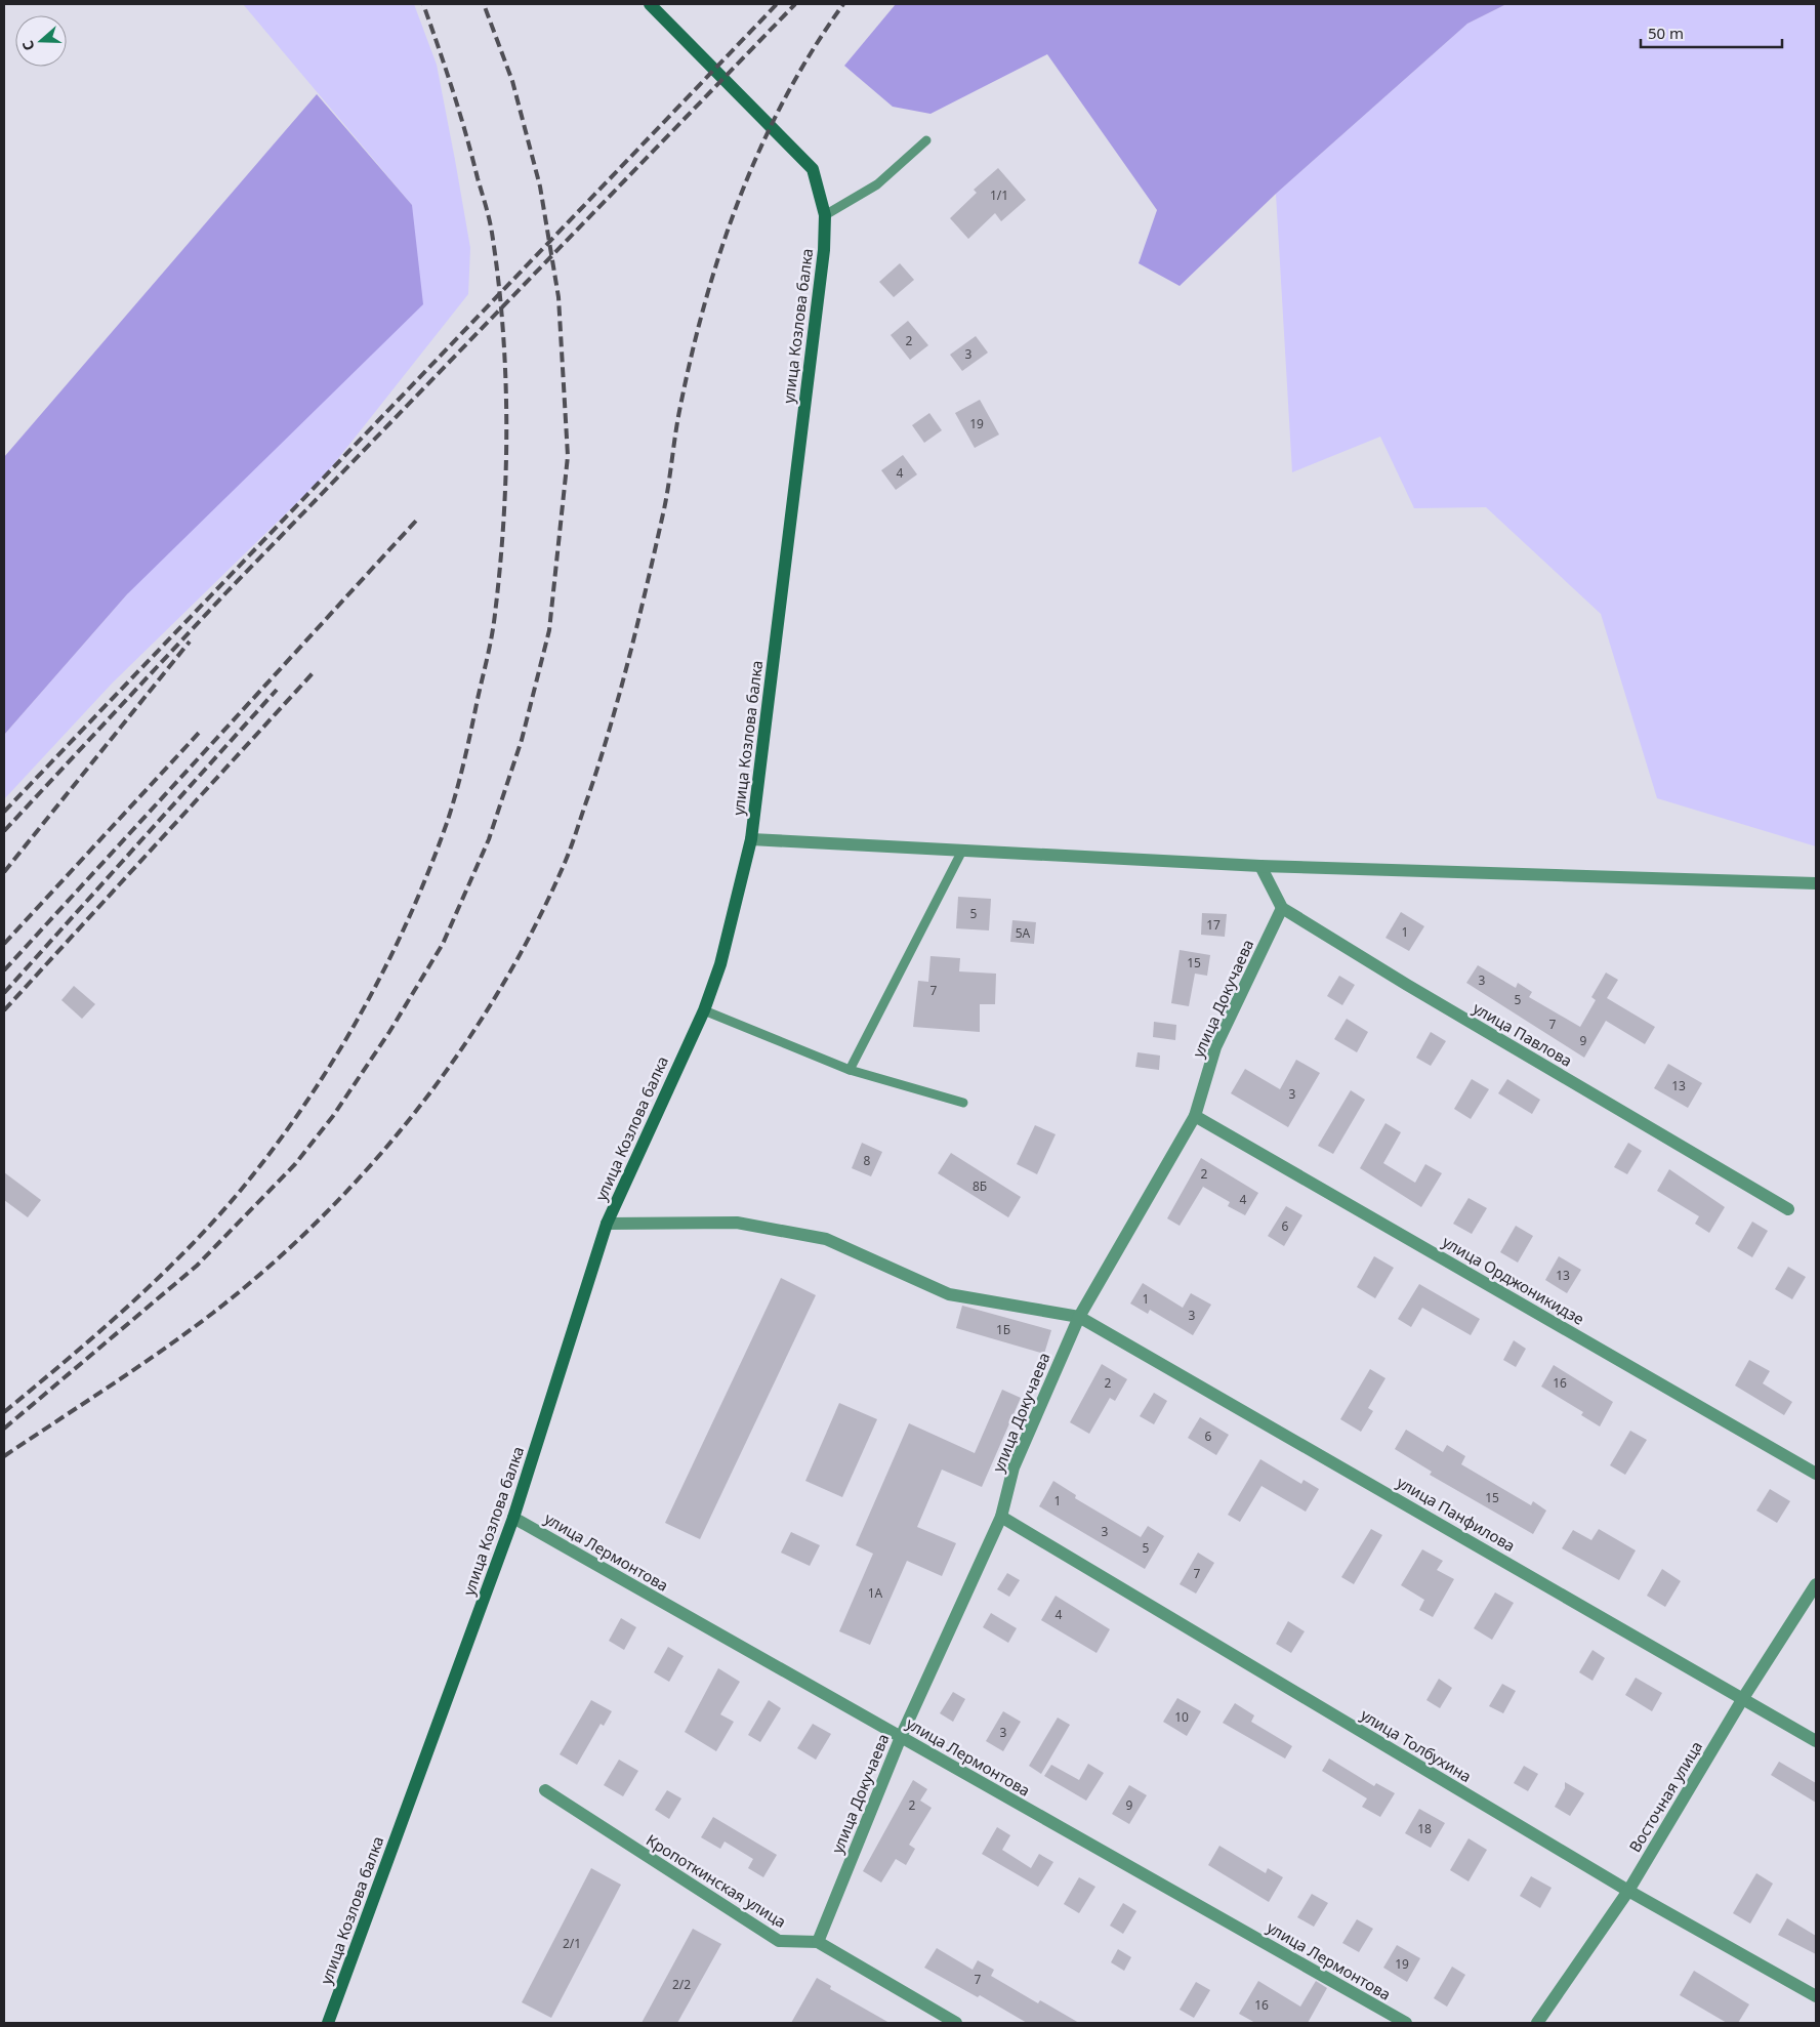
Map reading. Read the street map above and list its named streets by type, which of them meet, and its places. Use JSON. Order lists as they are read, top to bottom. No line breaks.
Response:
{"streets":{"main road":["улица Козлова балка"],"street":["улица Докучаева","улица Павлова","улица Орджоникидзе","улица Панфилова","улица Лермонтова","улица Толбухина","Восточная улица","Кропоткинская улица"]},"crossings":[["улица Козлова балка","улица Лермонтова"],["улица Докучаева","улица Павлова"],["улица Докучаева","улица Орджоникидзе"],["улица Докучаева","улица Панфилова"],["улица Докучаева","улица Лермонтова"],["улица Докучаева","улица Толбухина"],["улица Докучаева","Кропоткинская улица"],["улица Панфилова","Восточная улица"],["улица Толбухина","Восточная улица"]],"house_numbers":["1/1","2","3","19","4","5","17","1","5А","15","3","7","5","7","9","13","3","8","2","8Б","4","6","13","1","3","1Б","2","16","6","15","1","3","5","7","1А","4","10","3","2","9","18","2/1","19","7","2/2","16"],"scale_bar":"50 m","north":"left"}
